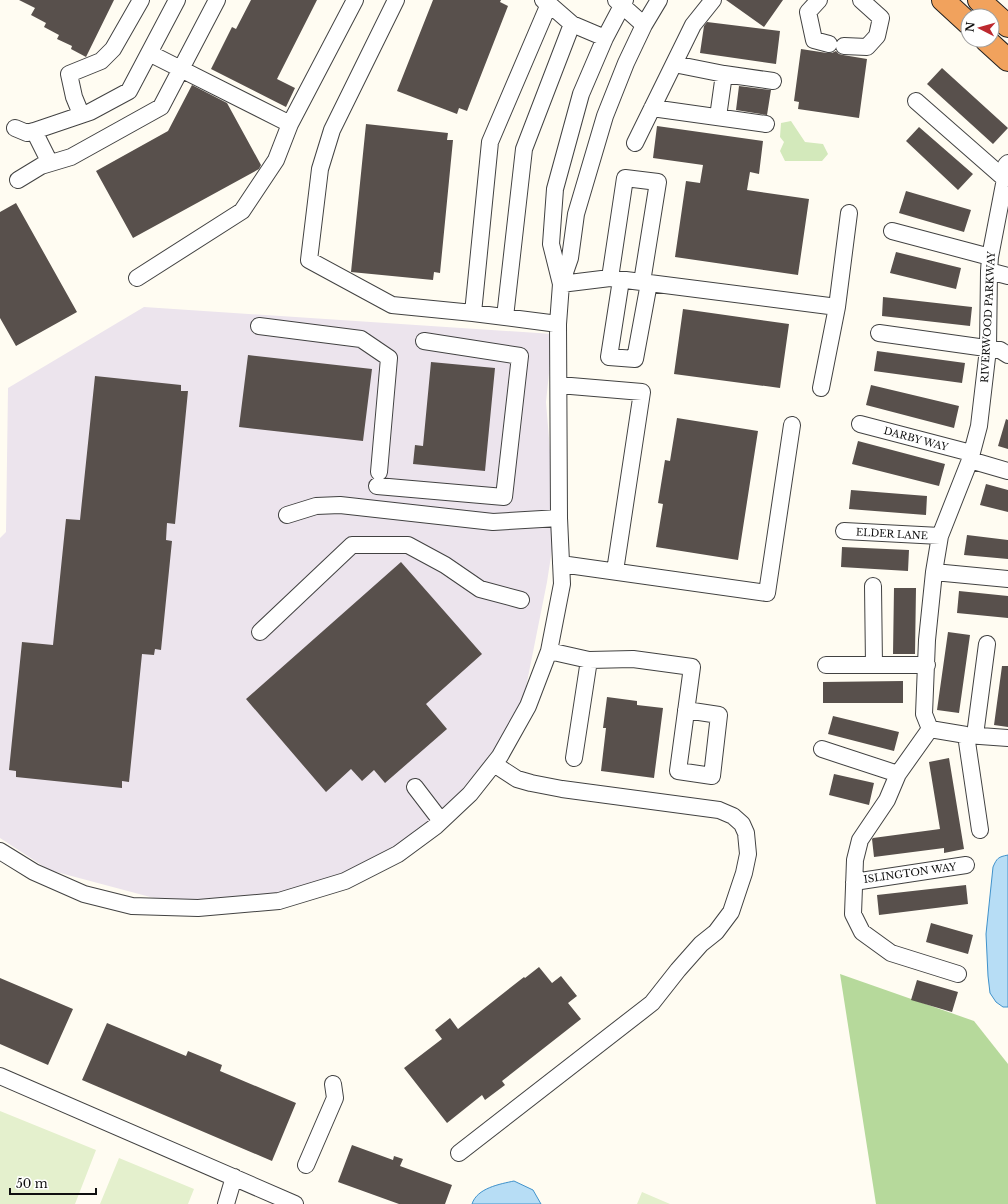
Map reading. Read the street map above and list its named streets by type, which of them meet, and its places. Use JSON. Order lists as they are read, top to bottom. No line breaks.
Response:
{"streets":{"street":["RIVERWOOD PARKWAY","DARBY WAY","ELDER LANE","ISLINGTON WAY"]},"crossings":[["RIVERWOOD PARKWAY","DARBY WAY"],["RIVERWOOD PARKWAY","ELDER LANE"]],"scale_bar":"50 m","north":"left"}
